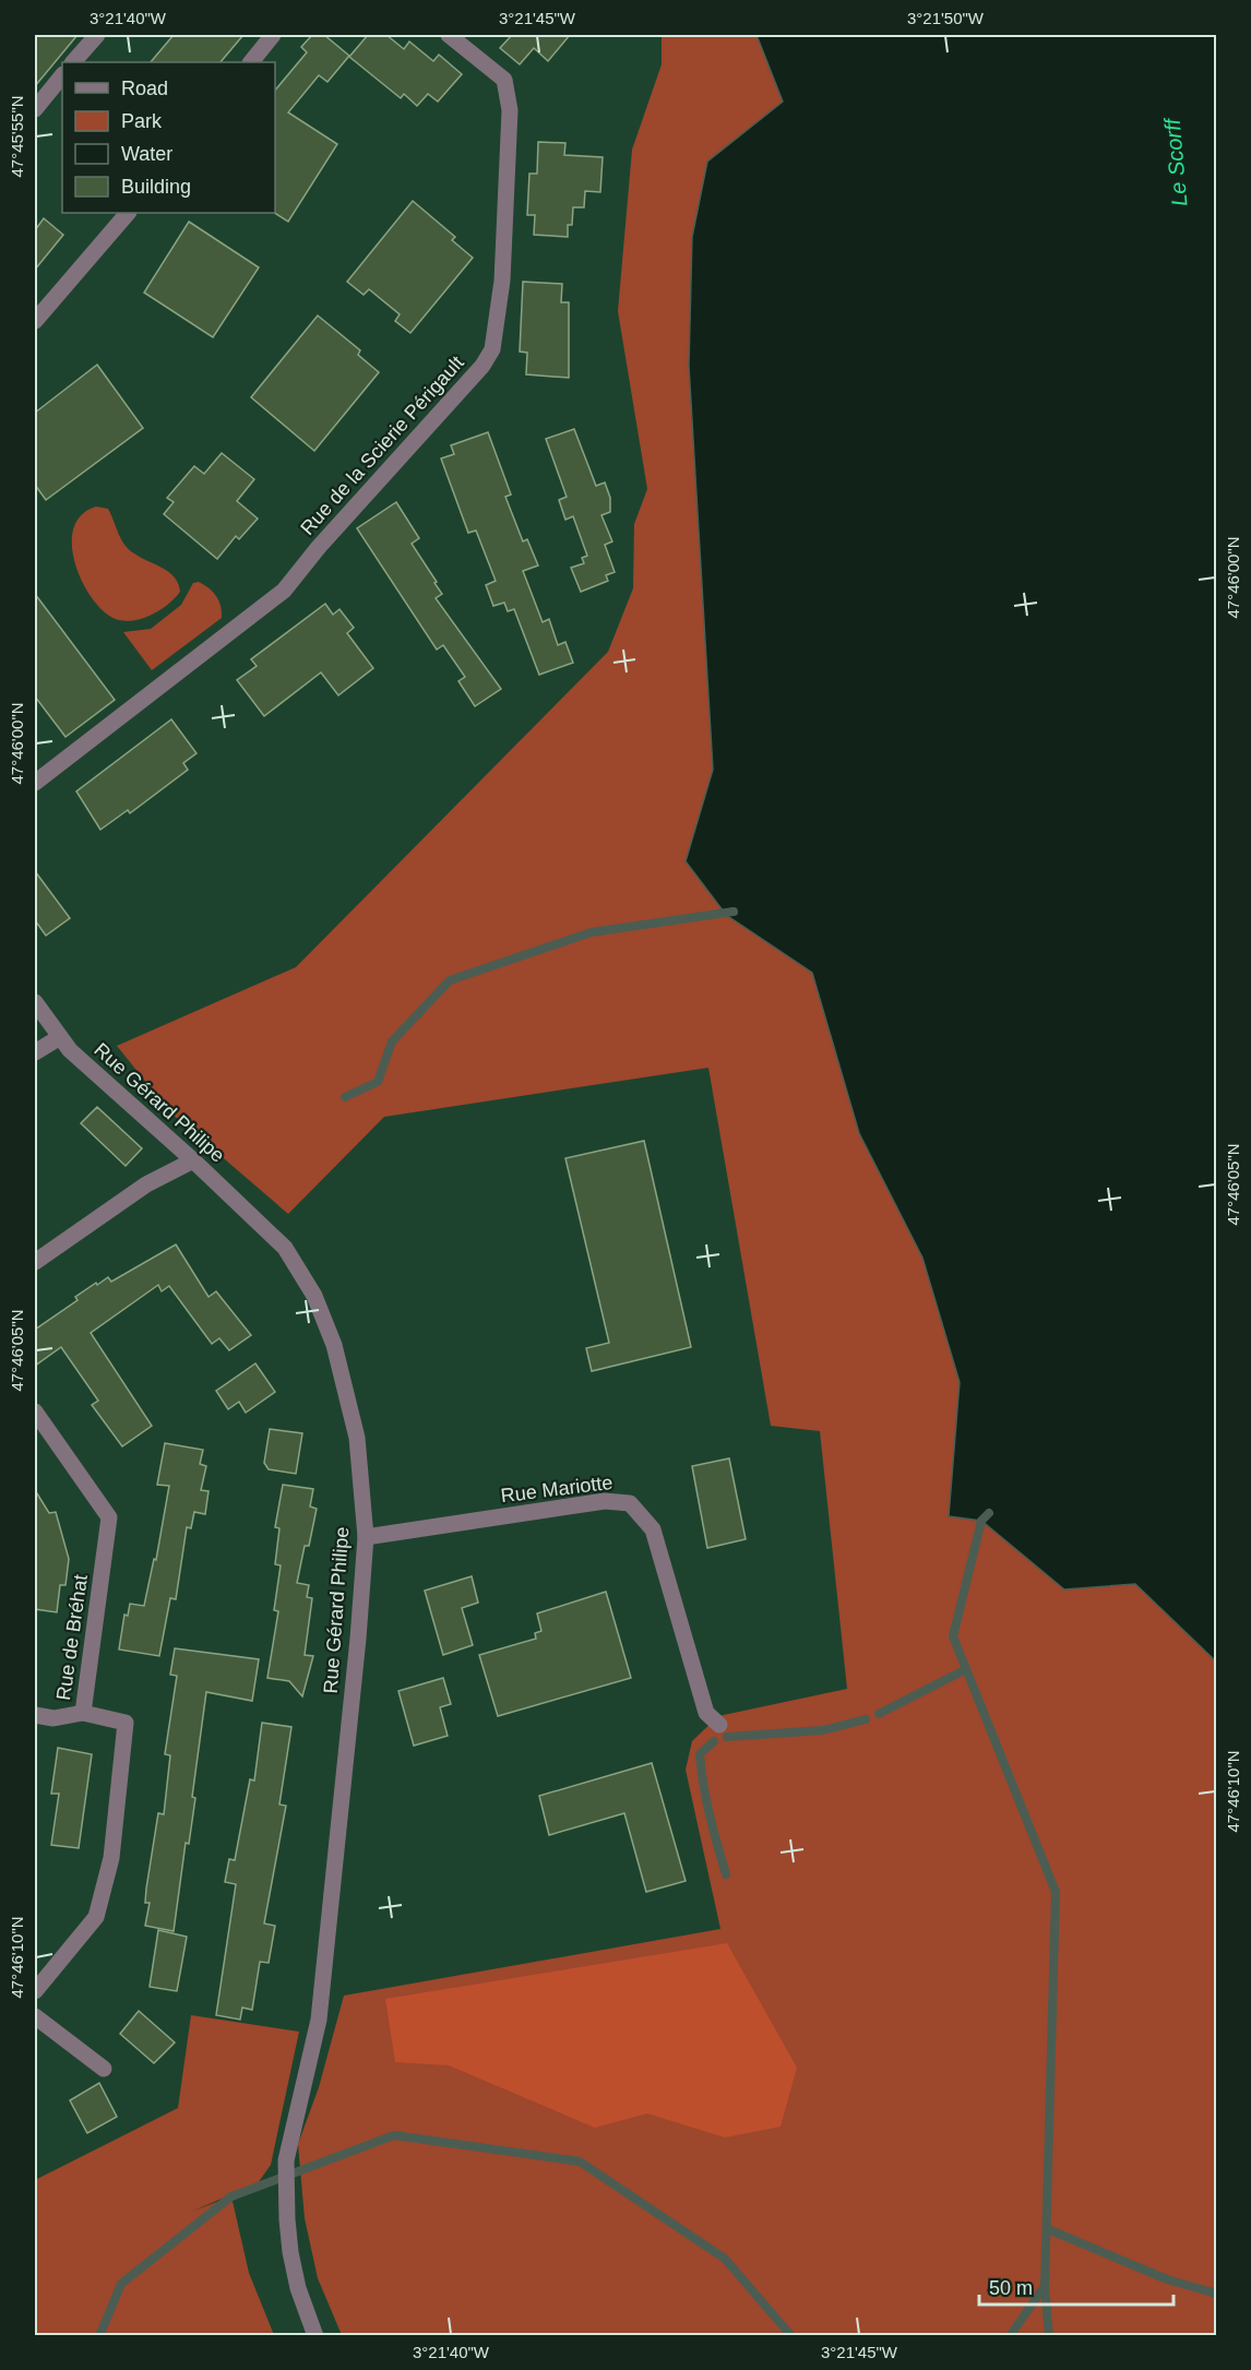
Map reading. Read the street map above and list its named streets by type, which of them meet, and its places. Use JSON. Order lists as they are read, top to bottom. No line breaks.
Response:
{"streets":{"street":["Rue de la Scierie Périgault","Rue Gérard Philipe","Rue Mariotte","Rue de Bréhat"]},"crossings":[["Rue Gérard Philipe","Rue Mariotte"]],"water":["Le Scorff"],"legend":["Road","Park","Water","Building"],"scale_bar":"50 m","coordinates":["3°21'40\"W","3°21'45\"W","3°21'50\"W","47°45'55\"N","47°46'00\"N","47°46'05\"N","47°46'10\"N"]}
